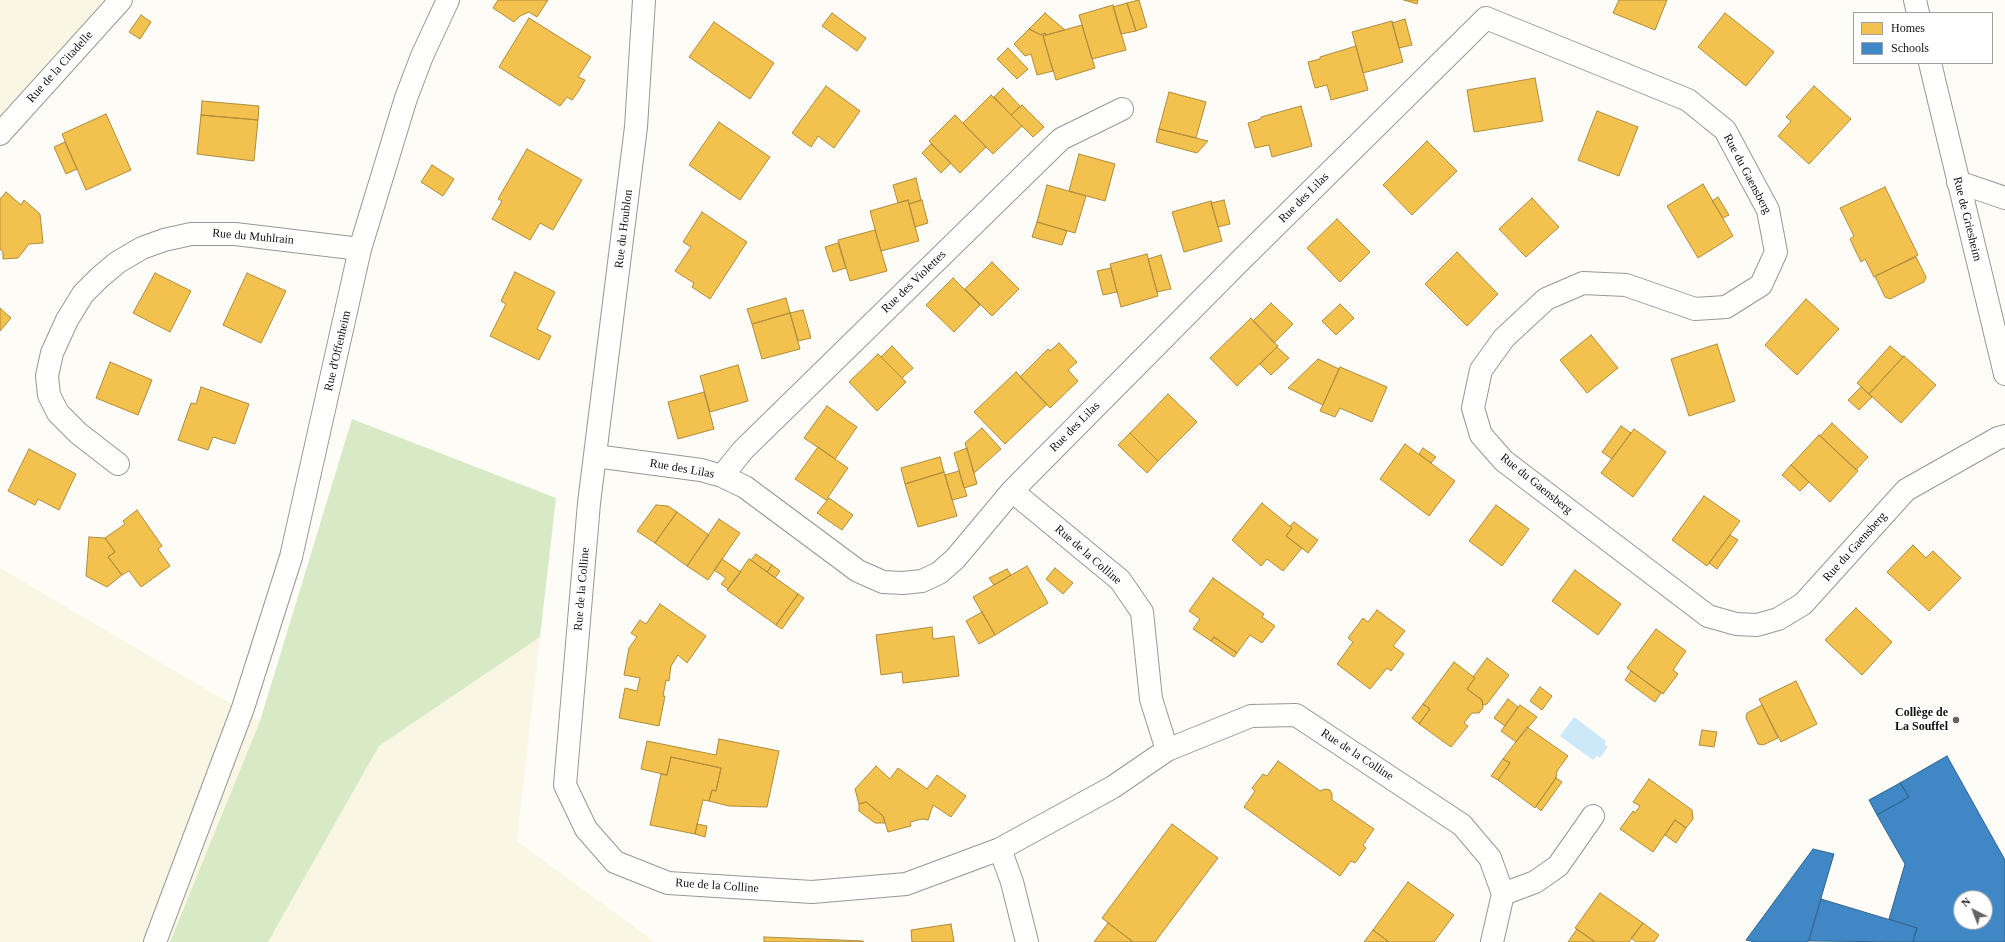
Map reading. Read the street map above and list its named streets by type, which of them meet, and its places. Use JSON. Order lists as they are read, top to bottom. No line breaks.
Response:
{"streets":{"street":["Rue de la Citadelle","Rue du Gaensberg","Rue des Lilas","Rue de Griesheim","Rue du Houblon","Rue du Muhlrain","Rue des Violettes","Rue d'Offenheim","Rue de la Colline"]},"crossings":[["Rue du Gaensberg","Rue des Lilas"],["Rue des Lilas","Rue du Houblon"],["Rue des Lilas","Rue des Violettes"],["Rue des Lilas","Rue de la Colline"],["Rue du Houblon","Rue de la Colline"],["Rue du Muhlrain","Rue d'Offenheim"]],"places":["Collège de La Souffel"],"legend":["Homes","Schools"],"north":"top left"}
